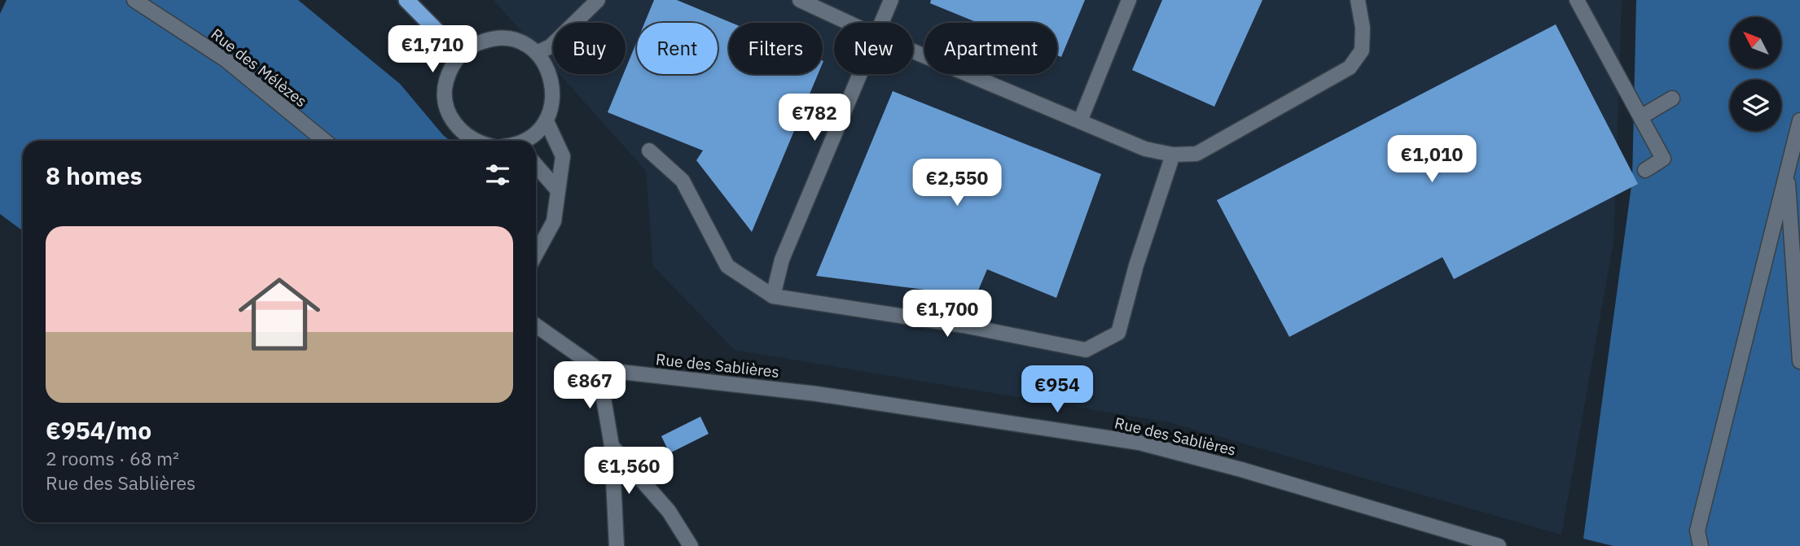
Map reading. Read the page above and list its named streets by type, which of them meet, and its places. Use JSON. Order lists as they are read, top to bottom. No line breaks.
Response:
{"streets":{"street":["Rue des Mélèzes","Rue des Sablières"]},"north":"top left","page":{"chip":["Buy","Rent","Filters","New","Apartment"],"price":["€1,710","€782","€1,010","€2,550","€1,700","€867","€954","€1,560"],"heading":"8 homes","list":[{"name":"€954/mo","note":"2 rooms · 68 m² · Rue des Sablières"}]}}
